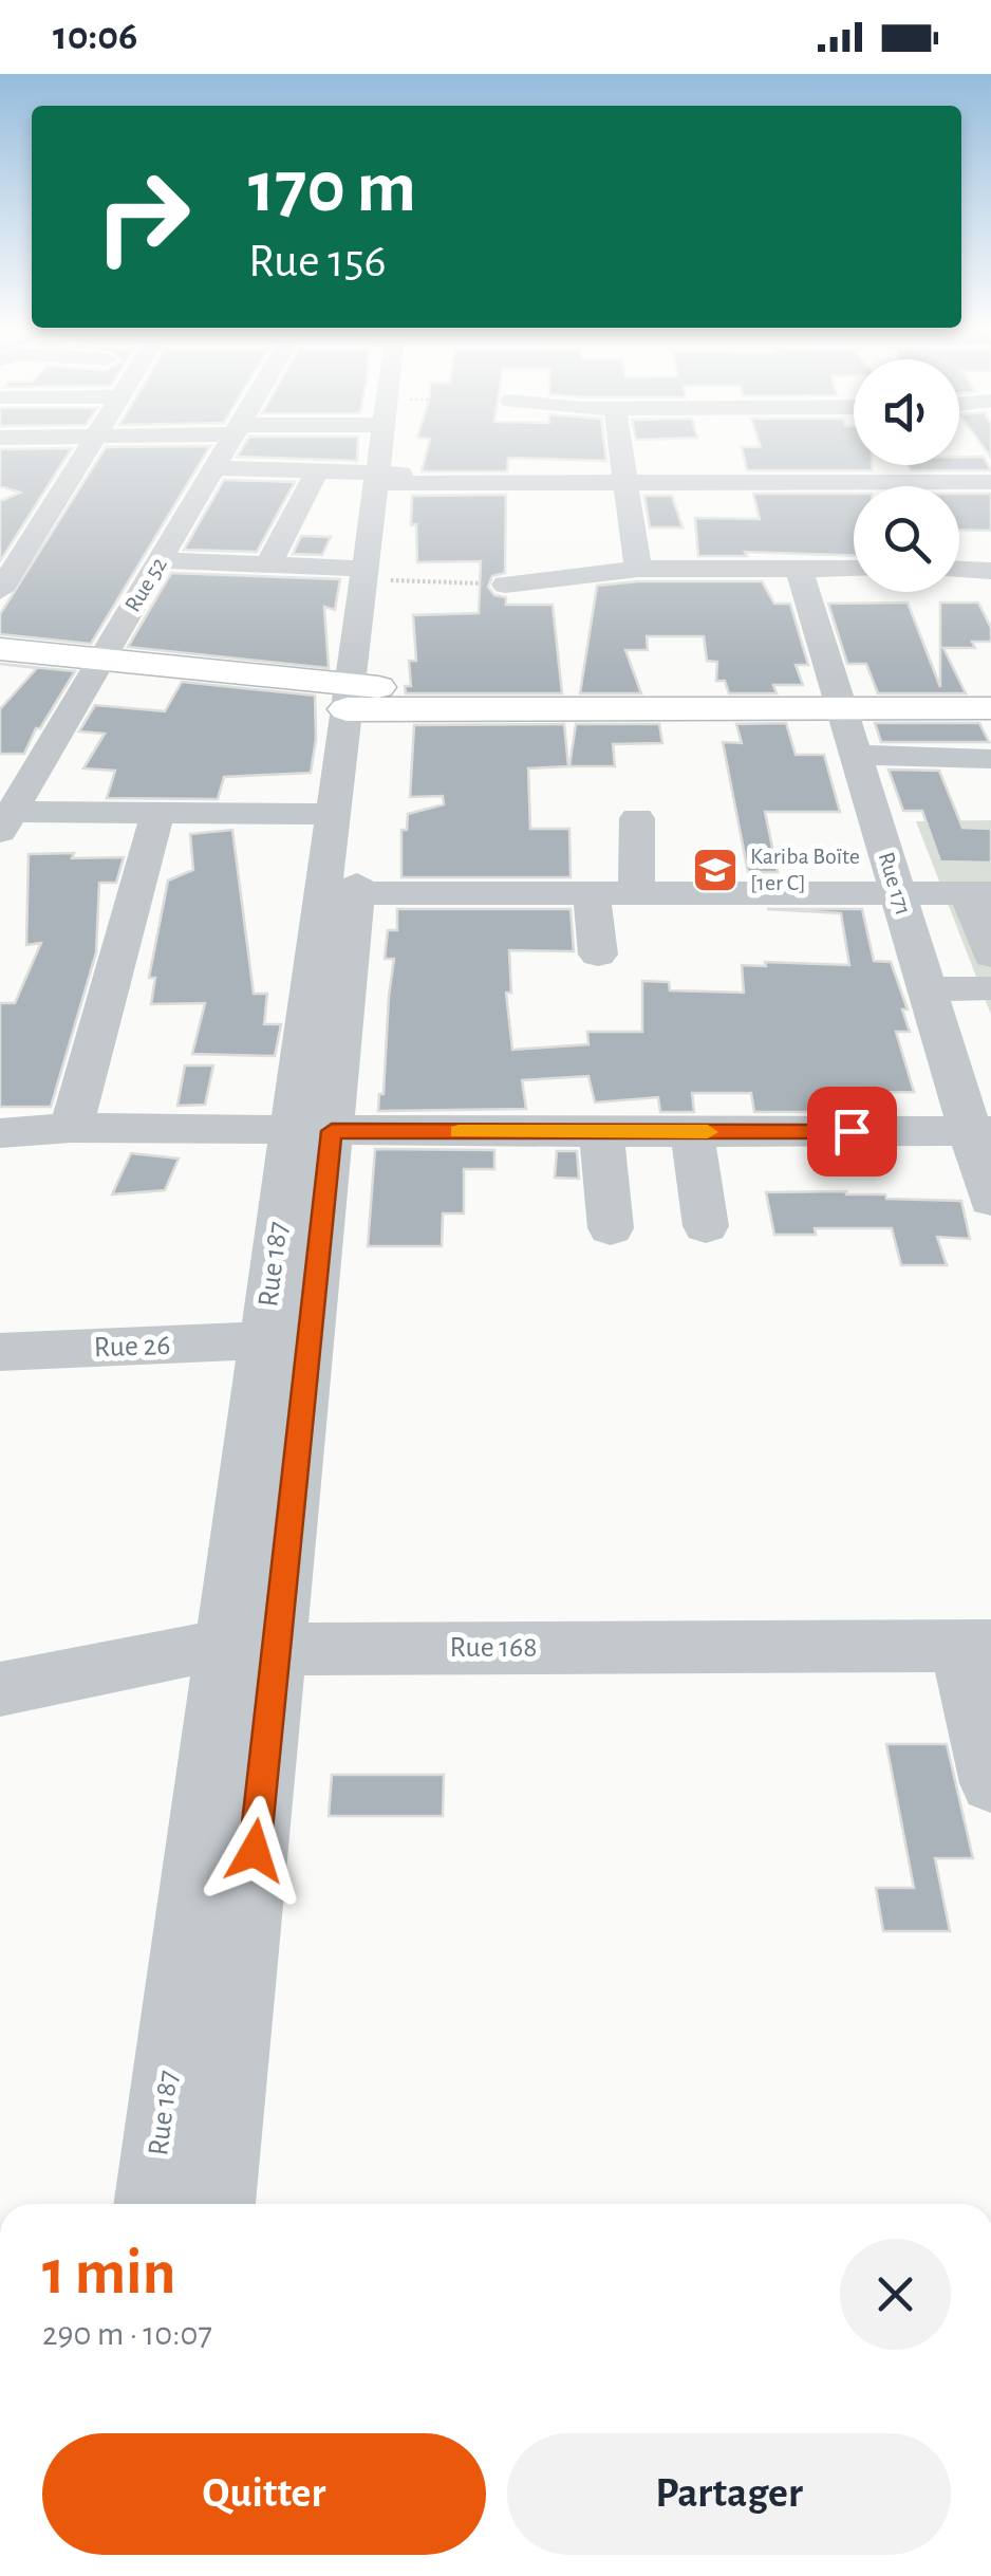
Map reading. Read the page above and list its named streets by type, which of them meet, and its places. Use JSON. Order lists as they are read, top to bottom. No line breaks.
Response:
{"streets":{"street":["Rue 52","Rue 171","Rue 187","Rue 26","Rue 168"]},"crossings":[["Rue 187","Rue 26"],["Rue 187","Rue 168"]],"places":{"school or university":["Kariba Boïte [1er C]"]},"page":{"status":"10:06","turn":["170 m","Rue 156"],"heading":["1 min","290 m · 10:07"],"buttons":["Quitter","Partager"]}}
